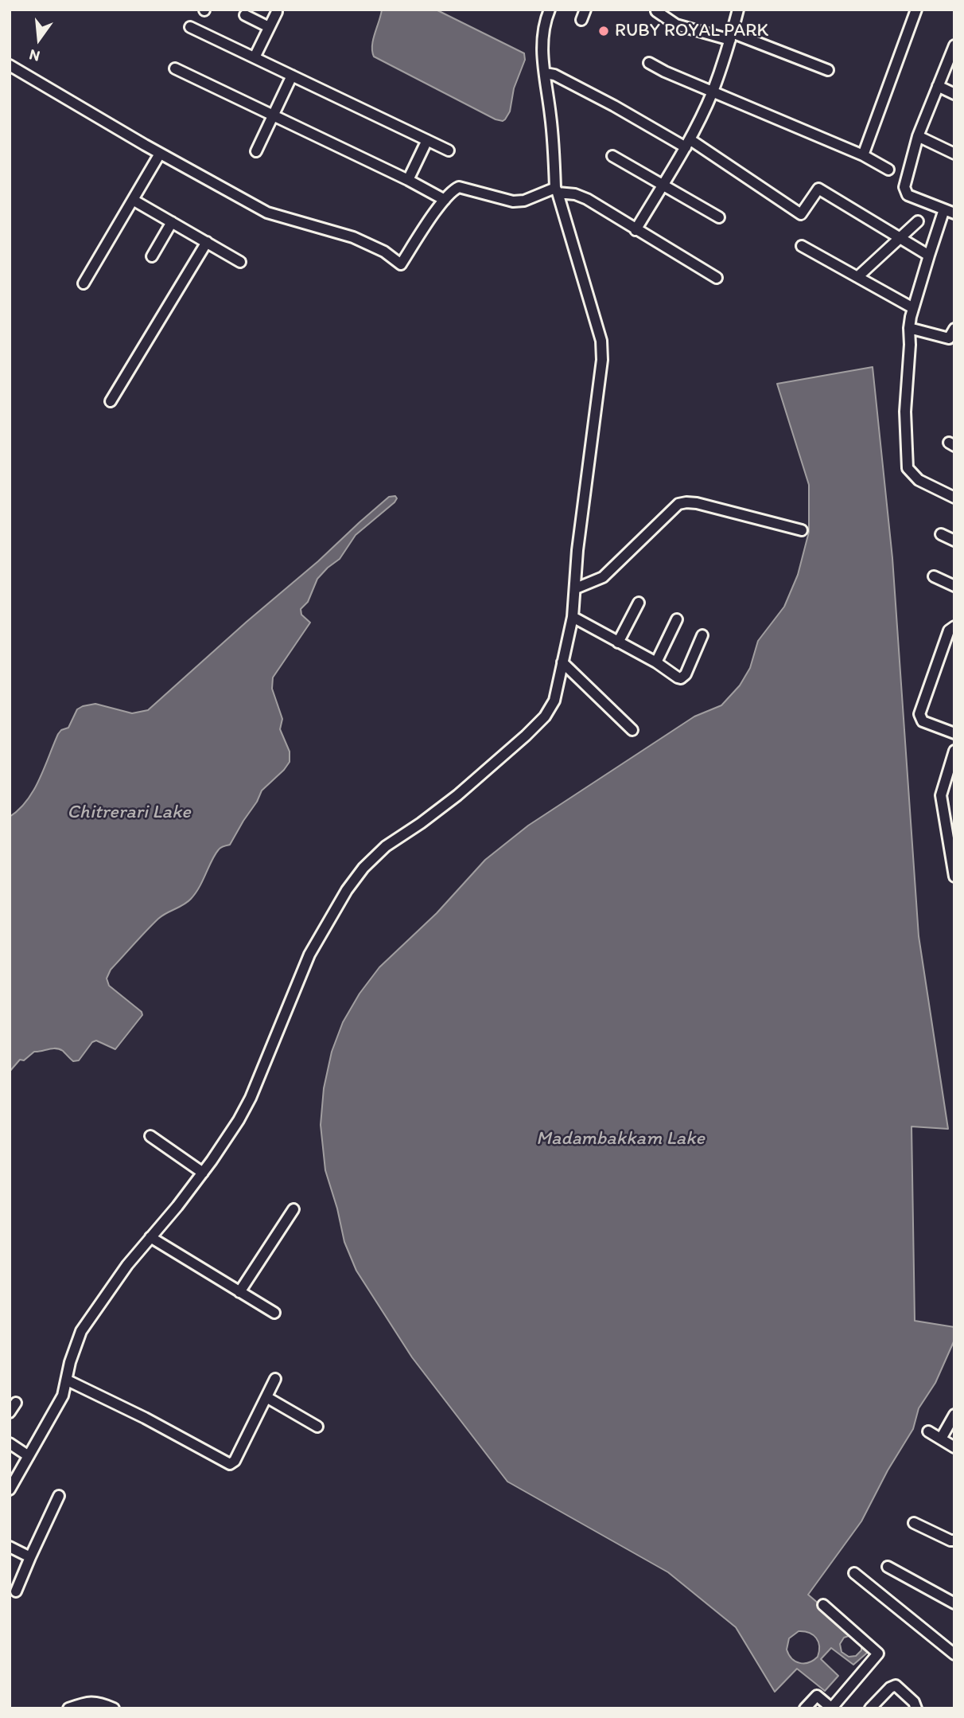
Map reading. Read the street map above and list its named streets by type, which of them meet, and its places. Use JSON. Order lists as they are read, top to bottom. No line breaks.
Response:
{"water":["Chitrerari Lake","Madambakkam Lake"],"places":["RUBY ROYAL PARK"],"north":"bottom"}
